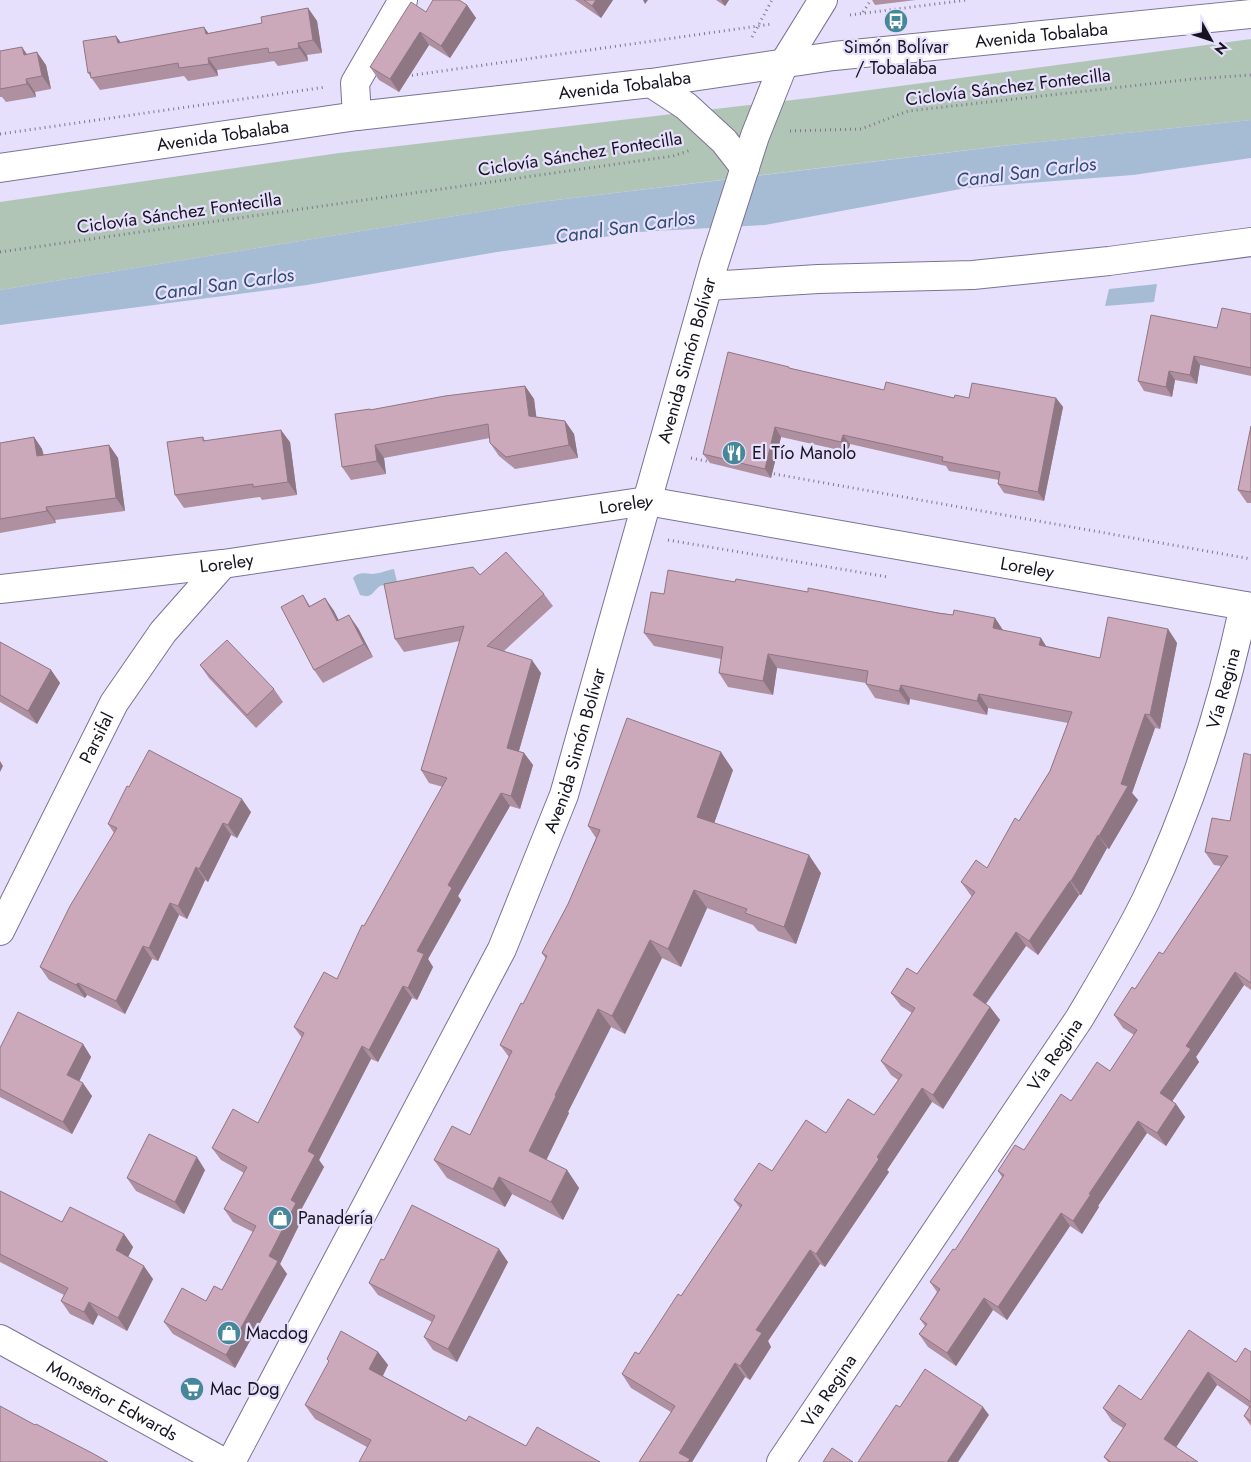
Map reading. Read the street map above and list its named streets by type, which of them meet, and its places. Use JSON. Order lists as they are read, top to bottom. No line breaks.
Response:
{"streets":{"street":["Avenida Tobalaba","Avenida Simón Bolívar","Loreley","Vía Regina","Parsifal","Monseñor Edwards"],"path":["Ciclovía Sánchez Fontecilla"]},"crossings":[["Avenida Tobalaba","Avenida Simón Bolívar"],["Ciclovía Sánchez Fontecilla","Avenida Simón Bolívar"],["Avenida Simón Bolívar","Loreley"],["Loreley","Vía Regina"],["Loreley","Parsifal"]],"water":["Canal San Carlos"],"places":{"bus stop":["Simón Bolívar / Tobalaba"],"restaurant":["El Tío Manolo"],"shop":["Panadería","Macdog"],"supermarket":["Mac Dog"]},"north":"bottom right"}
